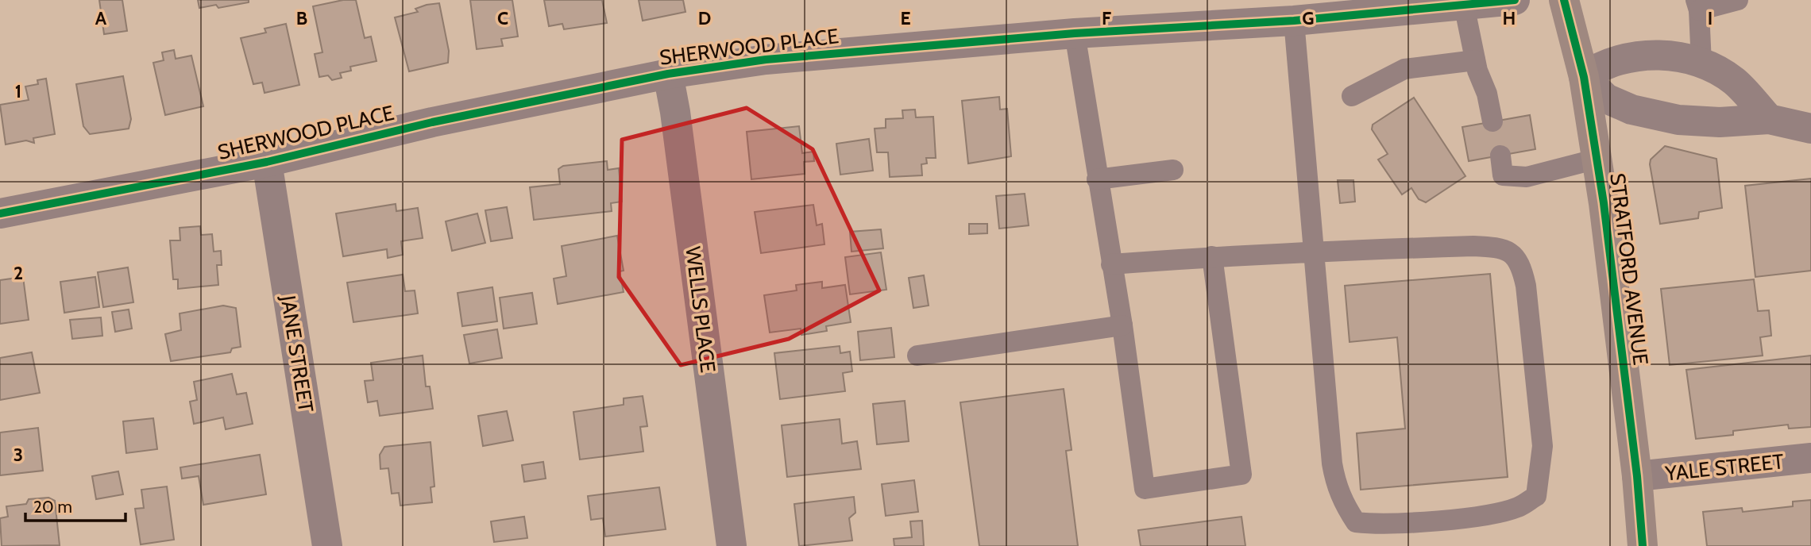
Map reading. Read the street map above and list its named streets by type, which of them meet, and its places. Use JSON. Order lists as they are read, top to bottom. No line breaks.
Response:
{"streets":{"main road":["STRATFORD AVENUE"],"street":["SHERWOOD PLACE","WELLS PLACE","JANE STREET","YALE STREET"]},"crossings":[["SHERWOOD PLACE","WELLS PLACE"],["SHERWOOD PLACE","JANE STREET"],["STRATFORD AVENUE","YALE STREET"]],"scale_bar":"20 m","grid":{"columns":["A","B","C","D","E","F","G","H","I"],"rows":["1","2","3"]}}
